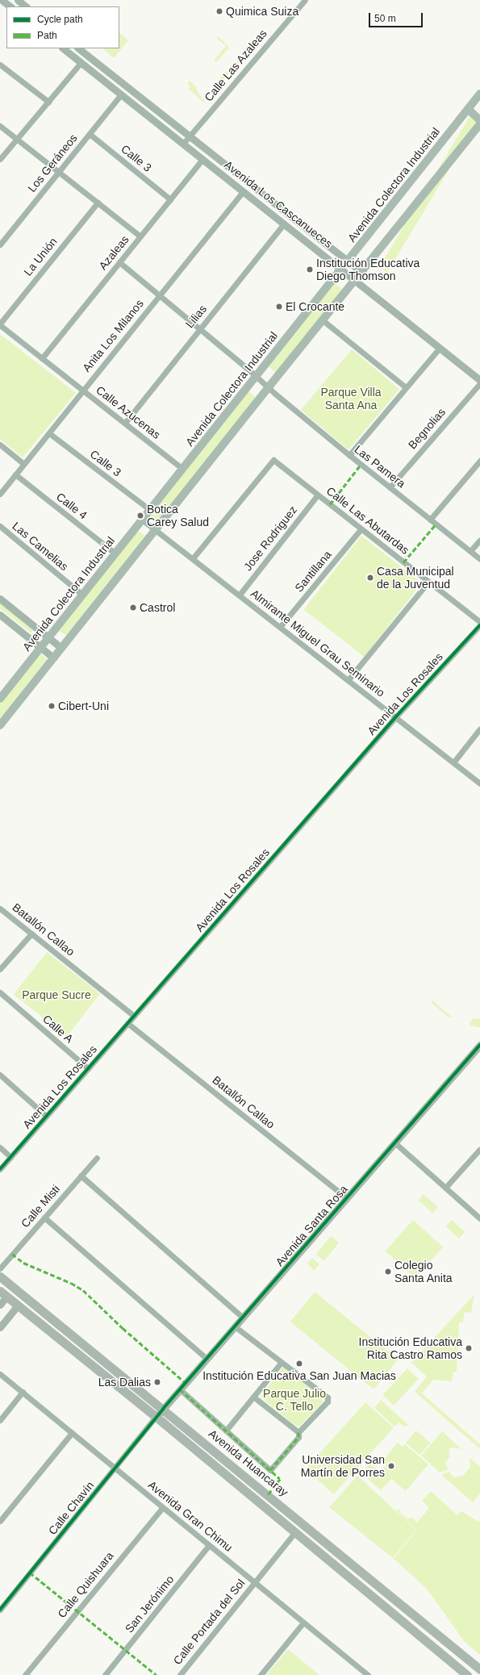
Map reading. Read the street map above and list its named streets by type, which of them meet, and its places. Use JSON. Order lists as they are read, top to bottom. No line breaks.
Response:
{"streets":{"main road":["Avenida Colectora Industrial","Avenida Huancaray"],"street":["Calle Las Azaleas","Calle 3","Los Geráneos","Avenida Los Cascanueces","Azaleas","La Unión","Lilias","Anita Los Milanos","Calle Azucenas","Begnolias","Las Pamera","Calle 4","Calle Las Abutardas","Jose Rodriguez","Las Camelias","Santillana","Almirante Miguel Grau Seminario","Avenida Los Rosales","Batallón Callao","Calle A","Calle Misti","Avenida Santa Rosa","Calle Chavín","Avenida Gran Chimu","Calle Quishuara","San Jerónimo","Calle Portada del Sol"]},"crossings":[["Calle Las Azaleas","Avenida Los Cascanueces"],["Calle 3","Los Geráneos"],["Calle 3","Avenida Colectora Industrial"],["Calle 3","Azaleas"],["Calle 3","Anita Los Milanos"],["Los Geráneos","Avenida Los Cascanueces"],["Avenida Colectora Industrial","Avenida Los Cascanueces"],["Avenida Colectora Industrial","Calle Azucenas"],["Avenida Colectora Industrial","Las Pamera"],["Avenida Colectora Industrial","Calle 4"],["Avenida Colectora Industrial","Las Camelias"],["Avenida Colectora Industrial","Almirante Miguel Grau Seminario"],["Avenida Los Cascanueces","Azaleas"],["Avenida Los Cascanueces","Lilias"],["Avenida Los Cascanueces","Anita Los Milanos"],["Azaleas","Calle Azucenas"],["Azaleas","Las Pamera"],["La Unión","Calle Azucenas"],["Lilias","Calle Azucenas"],["Lilias","Las Pamera"],["Anita Los Milanos","Calle Azucenas"],["Anita Los Milanos","Las Pamera"],["Anita Los Milanos","Calle 4"],["Begnolias","Las Pamera"],["Calle Las Abutardas","Jose Rodriguez"],["Calle Las Abutardas","Santillana"],["Calle Las Abutardas","Almirante Miguel Grau Seminario"],["Jose Rodriguez","Almirante Miguel Grau Seminario"],["Santillana","Almirante Miguel Grau Seminario"],["Almirante Miguel Grau Seminario","Avenida Los Rosales"],["Avenida Los Rosales","Batallón Callao"],["Avenida Los Rosales","Calle A"],["Batallón Callao","Avenida Santa Rosa"],["Avenida Santa Rosa","Avenida Huancaray"],["Avenida Santa Rosa","Calle Chavín"],["Avenida Huancaray","Calle Chavín"],["Avenida Huancaray","Calle Portada del Sol"],["Calle Chavín","Avenida Gran Chimu"],["Avenida Gran Chimu","Calle Quishuara"],["Avenida Gran Chimu","San Jerónimo"],["Avenida Gran Chimu","Calle Portada del Sol"]],"parks":["Parque Villa Santa Ana","Parque Sucre","Parque Julio C. Tello"],"places":["Quimica Suiza","Institución Educativa Diego Thomson","El Crocante","Botica Carey Salud","Casa Municipal de la Juventud","Castrol","Cibert-Uni","Colegio Santa Anita","Institución Educativa Rita Castro Ramos","Institución Educativa San Juan Macias","Las Dalias","Universidad San Martín de Porres"],"legend":["Cycle path","Path"],"scale_bar":"50 m"}
